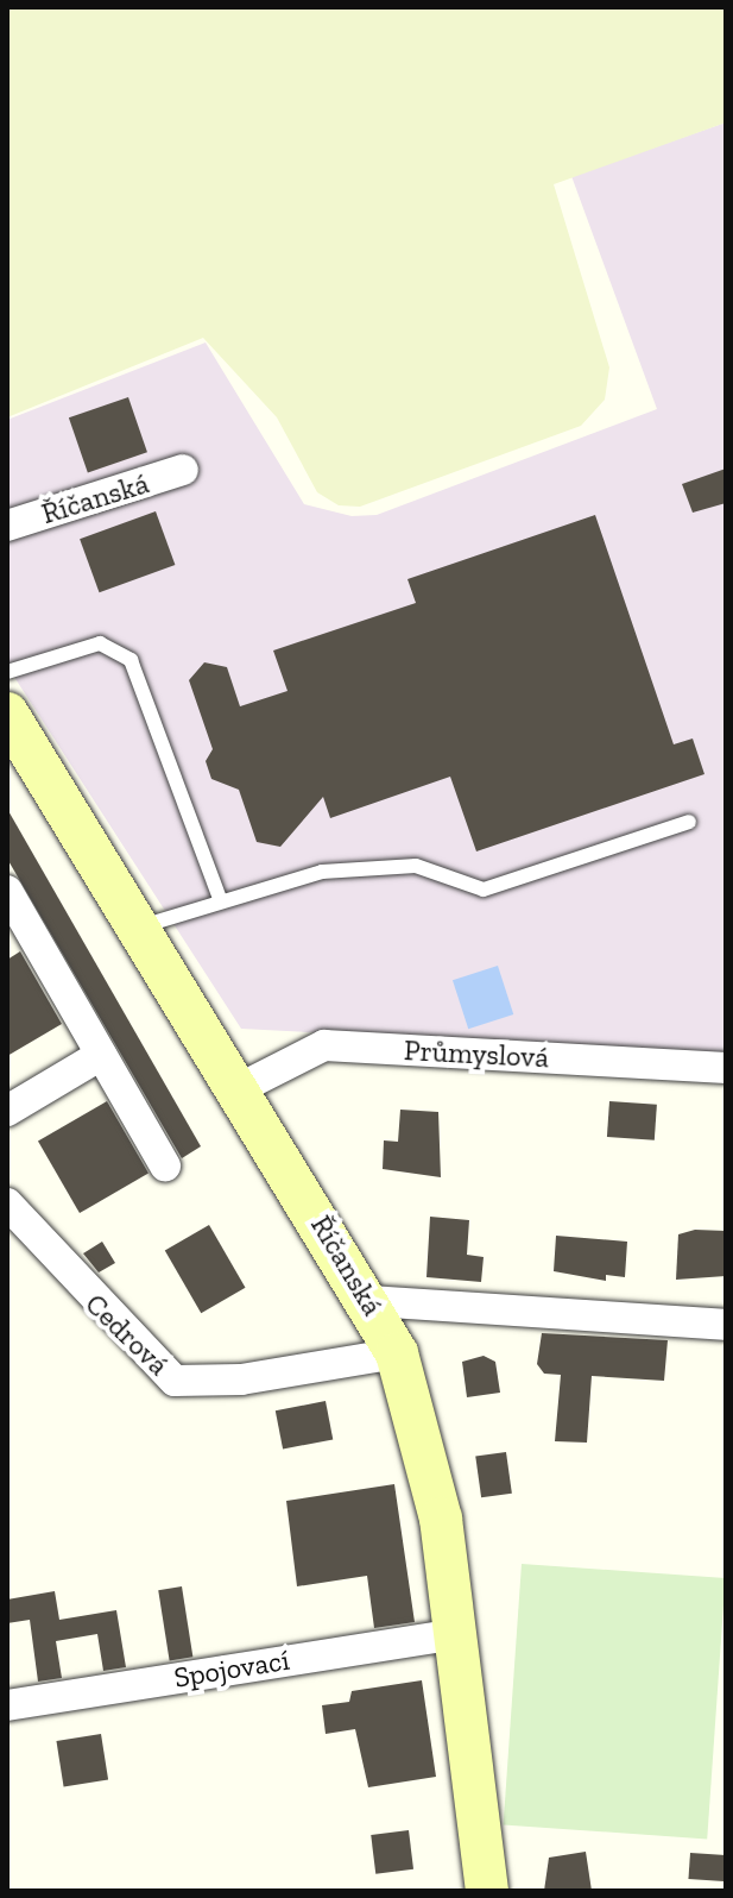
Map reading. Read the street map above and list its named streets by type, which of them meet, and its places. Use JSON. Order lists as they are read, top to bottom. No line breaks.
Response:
{"streets":{"main road":["Říčanská"],"street":["Průmyslová","Cedrová","Spojovací"]},"crossings":[["Říčanská","Průmyslová"],["Říčanská","Cedrová"],["Říčanská","Spojovací"]]}
